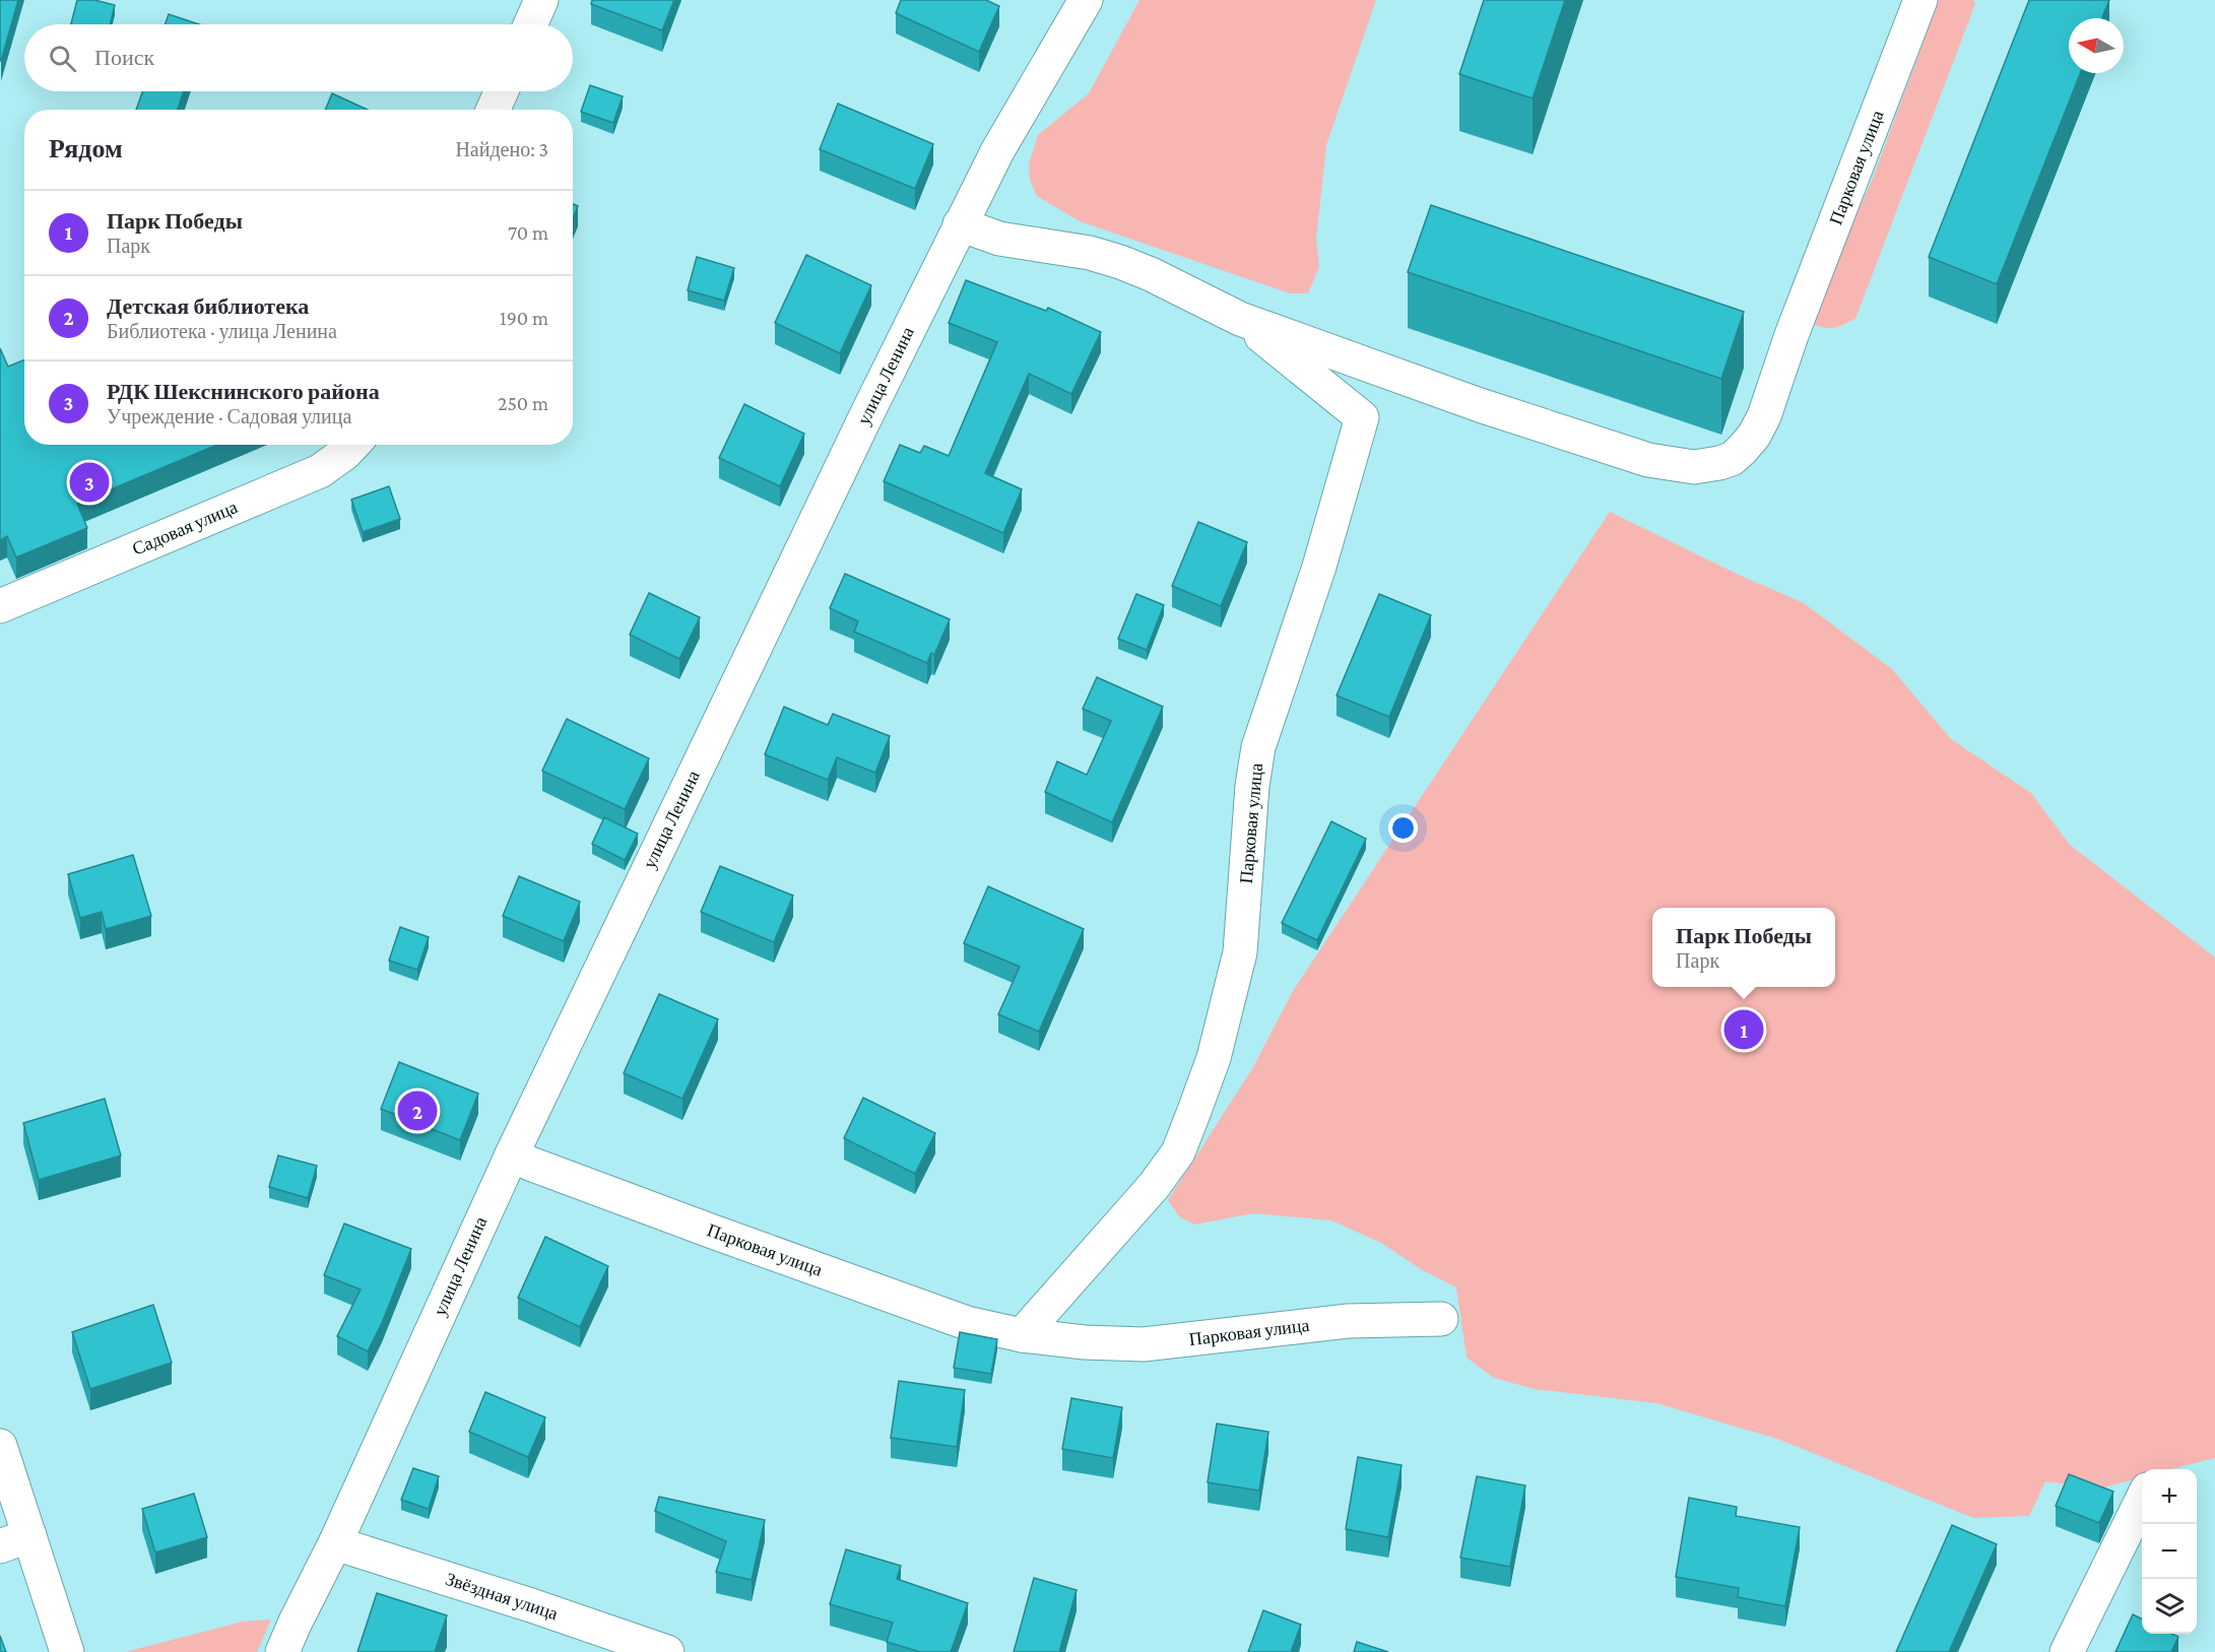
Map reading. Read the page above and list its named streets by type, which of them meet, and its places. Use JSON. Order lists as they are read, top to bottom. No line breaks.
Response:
{"streets":{"street":["Парковая улица","улица Ленина","Садовая улица","Звёздная улица"]},"crossings":[["Парковая улица","улица Ленина"],["улица Ленина","Звёздная улица"]],"north":"left","page":{"search":"Поиск","heading":["Рядом","Найдено: 3"],"list":[{"mark":"1","name":"Парк Победы","note":"Парк","value":"70 m"},{"mark":"2","name":"Детская библиотека","note":"Библиотека · улица Ленина","value":"190 m"},{"mark":"3","name":"РДК Шекснинского района","note":"Учреждение · Садовая улица","value":"250 m"}],"pins":["3","1","2"],"popup":["Парк Победы","Парк"],"map_buttons":["+","−"]}}
